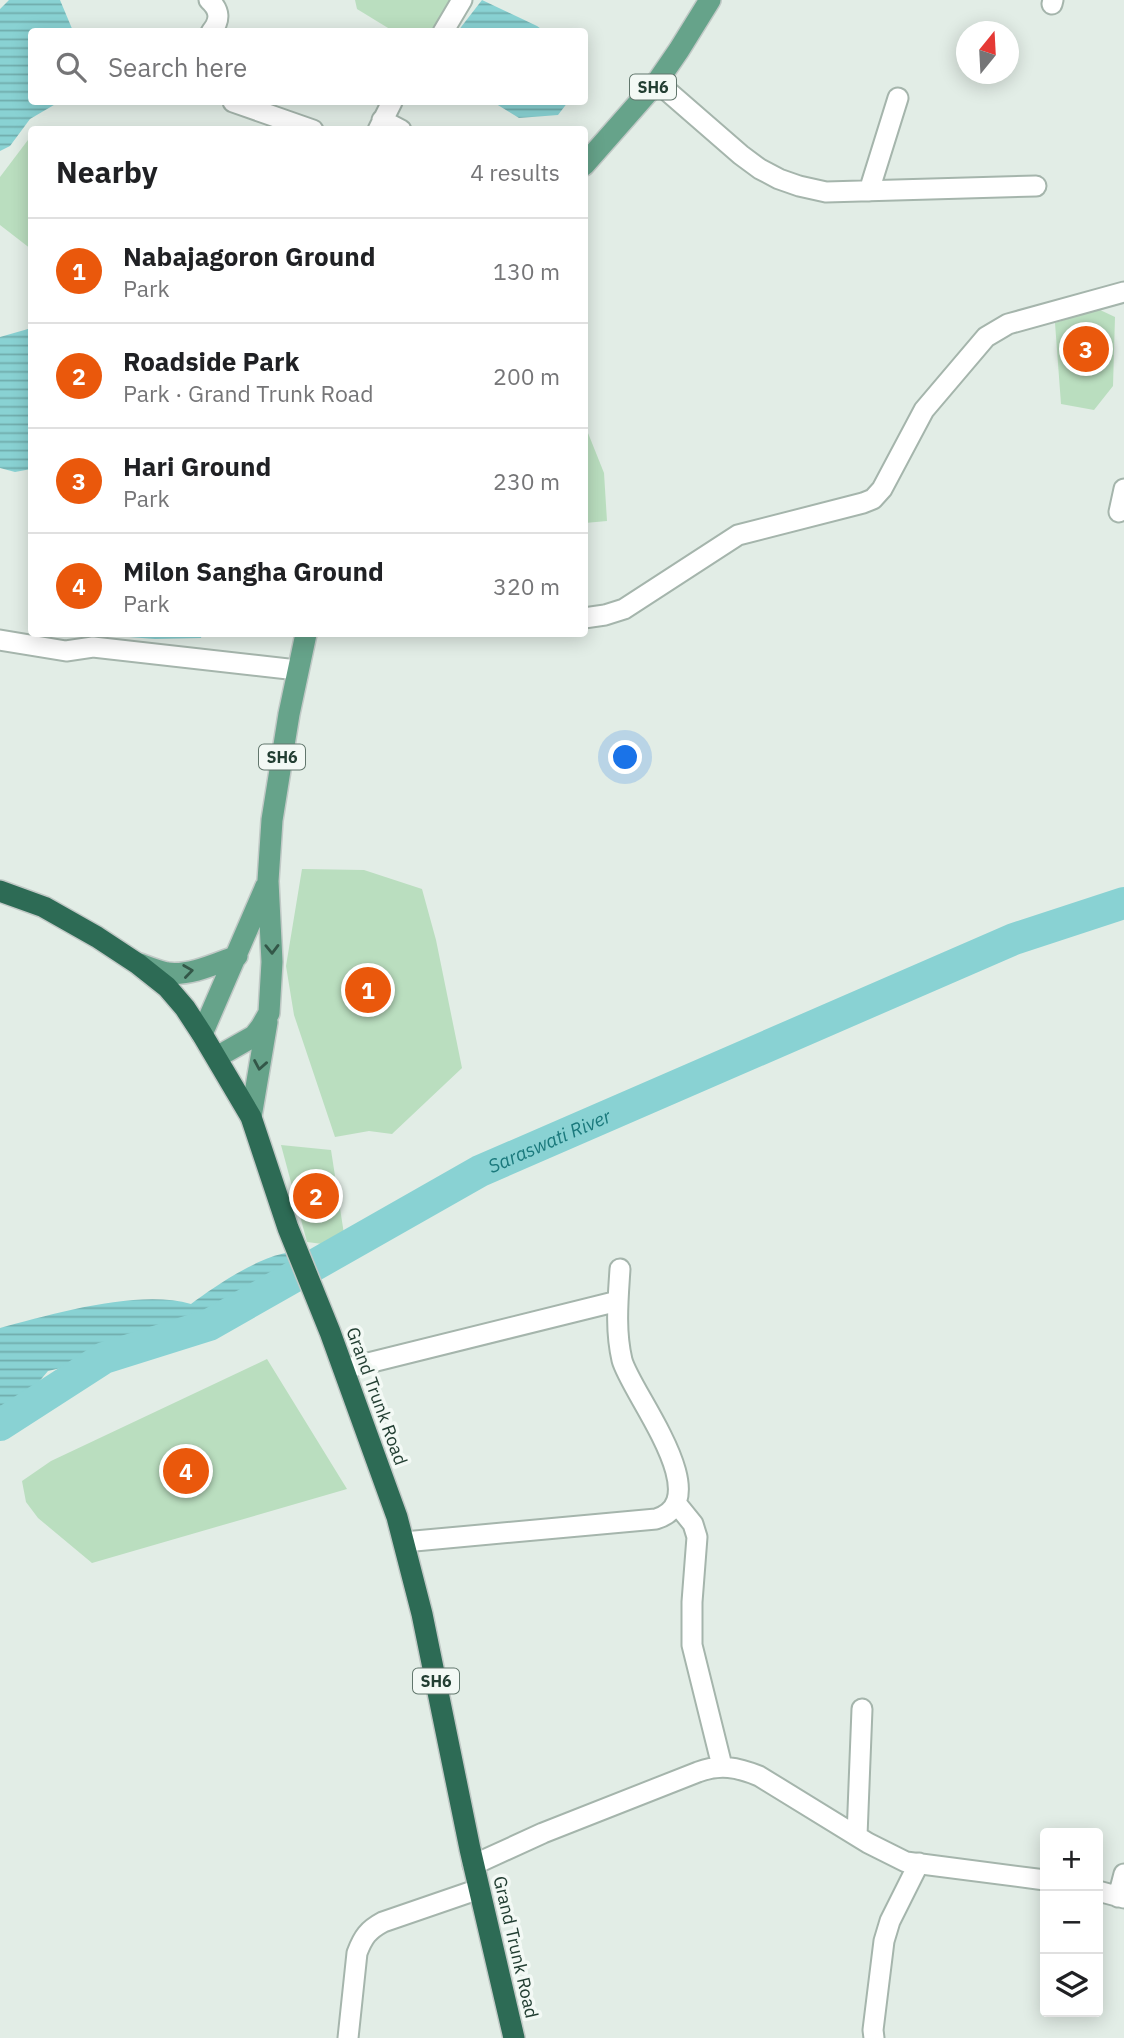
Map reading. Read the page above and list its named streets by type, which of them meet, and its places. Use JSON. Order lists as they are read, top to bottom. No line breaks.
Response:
{"streets":{"highway":["SH6","Grand Trunk Road"]},"crossings":[["SH6","Grand Trunk Road"]],"water":["Saraswati River"],"north":"top","page":{"search":"Search here","heading":["Nearby","4 results"],"list":[{"mark":"1","name":"Nabajagoron Ground","note":"Park","value":"130 m"},{"mark":"2","name":"Roadside Park","note":"Park · Grand Trunk Road","value":"200 m"},{"mark":"3","name":"Hari Ground","note":"Park","value":"230 m"},{"mark":"4","name":"Milon Sangha Ground","note":"Park","value":"320 m"}],"pins":["3","1","2","4"],"map_buttons":["+","−"]}}
